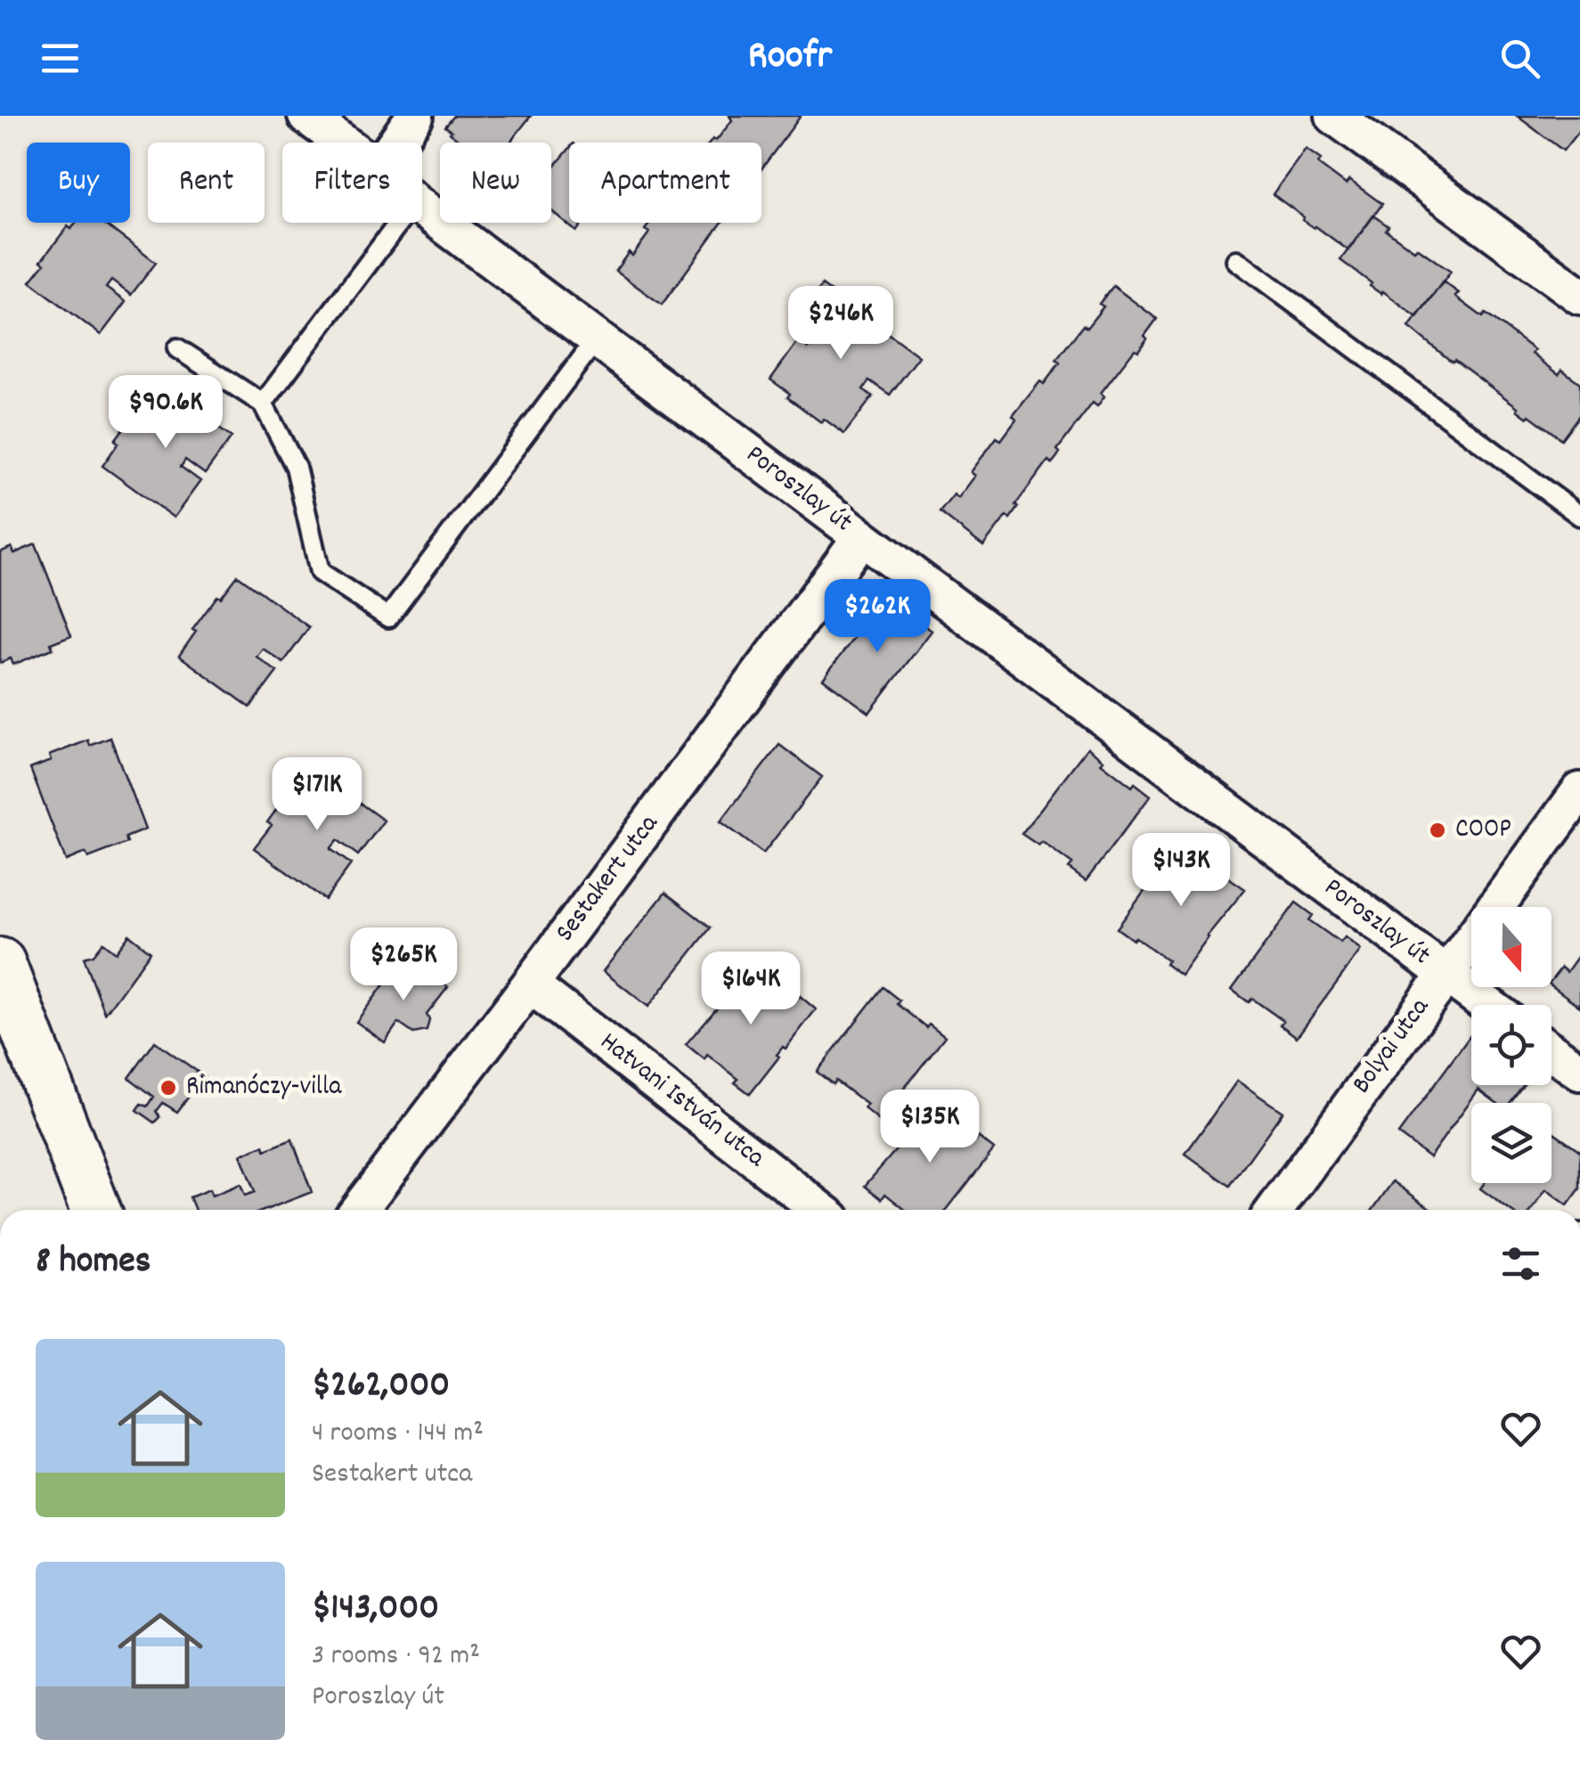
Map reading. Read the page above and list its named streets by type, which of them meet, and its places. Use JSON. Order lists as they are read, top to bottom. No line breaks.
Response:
{"streets":{"street":["Poroszlay út","Sestakert utca","Bolyai utca","Hatvani István utca"]},"crossings":[["Poroszlay út","Sestakert utca"],["Poroszlay út","Bolyai utca"],["Sestakert utca","Hatvani István utca"]],"places":["COOP","Rimanóczy-villa"],"north":"bottom","page":{"header":"Roofr","chip":["Buy","Rent","Filters","New","Apartment"],"price":["$246K","$90.6K","$262K","$171K","$143K","$265K","$164K","$135K"],"heading":"8 homes","list":[{"name":"$262,000","note":"4 rooms · 144 m² · Sestakert utca"},{"name":"$143,000","note":"3 rooms · 92 m² · Poroszlay út"}]}}
